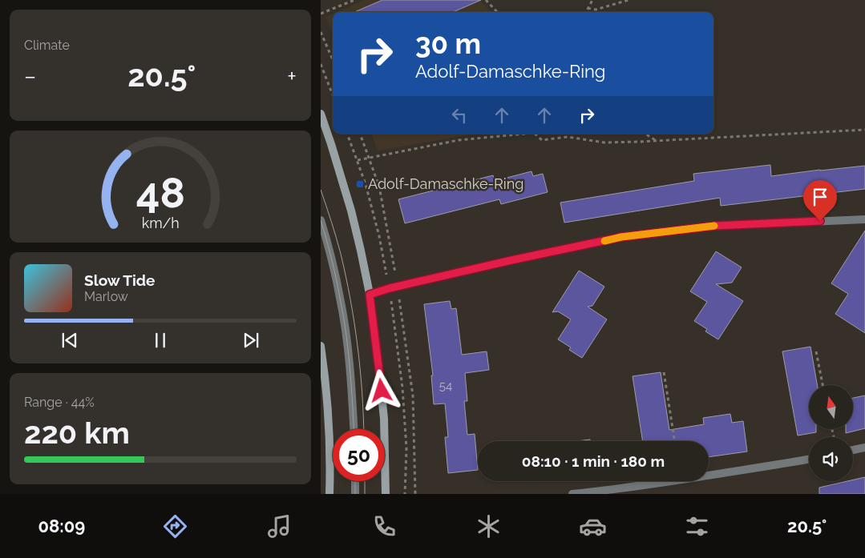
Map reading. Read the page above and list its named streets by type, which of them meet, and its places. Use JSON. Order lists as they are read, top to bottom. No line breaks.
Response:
{"places":{"transit":["Adolf-Damaschke-Ring"]},"house_numbers":["54"],"north":"top","page":{"tile":["Climate",["Range · 44%","220 km"]],"turn":["30 m","Adolf-Damaschke-Ring"],"heat":["−","20.5°","+"],"song":["Slow Tide","Marlow"],"limit":"50","trip":"08:10 · 1 min · 180 m","tabs":["08:09","20.5°"],"gauge":["48","km/h"]}}
